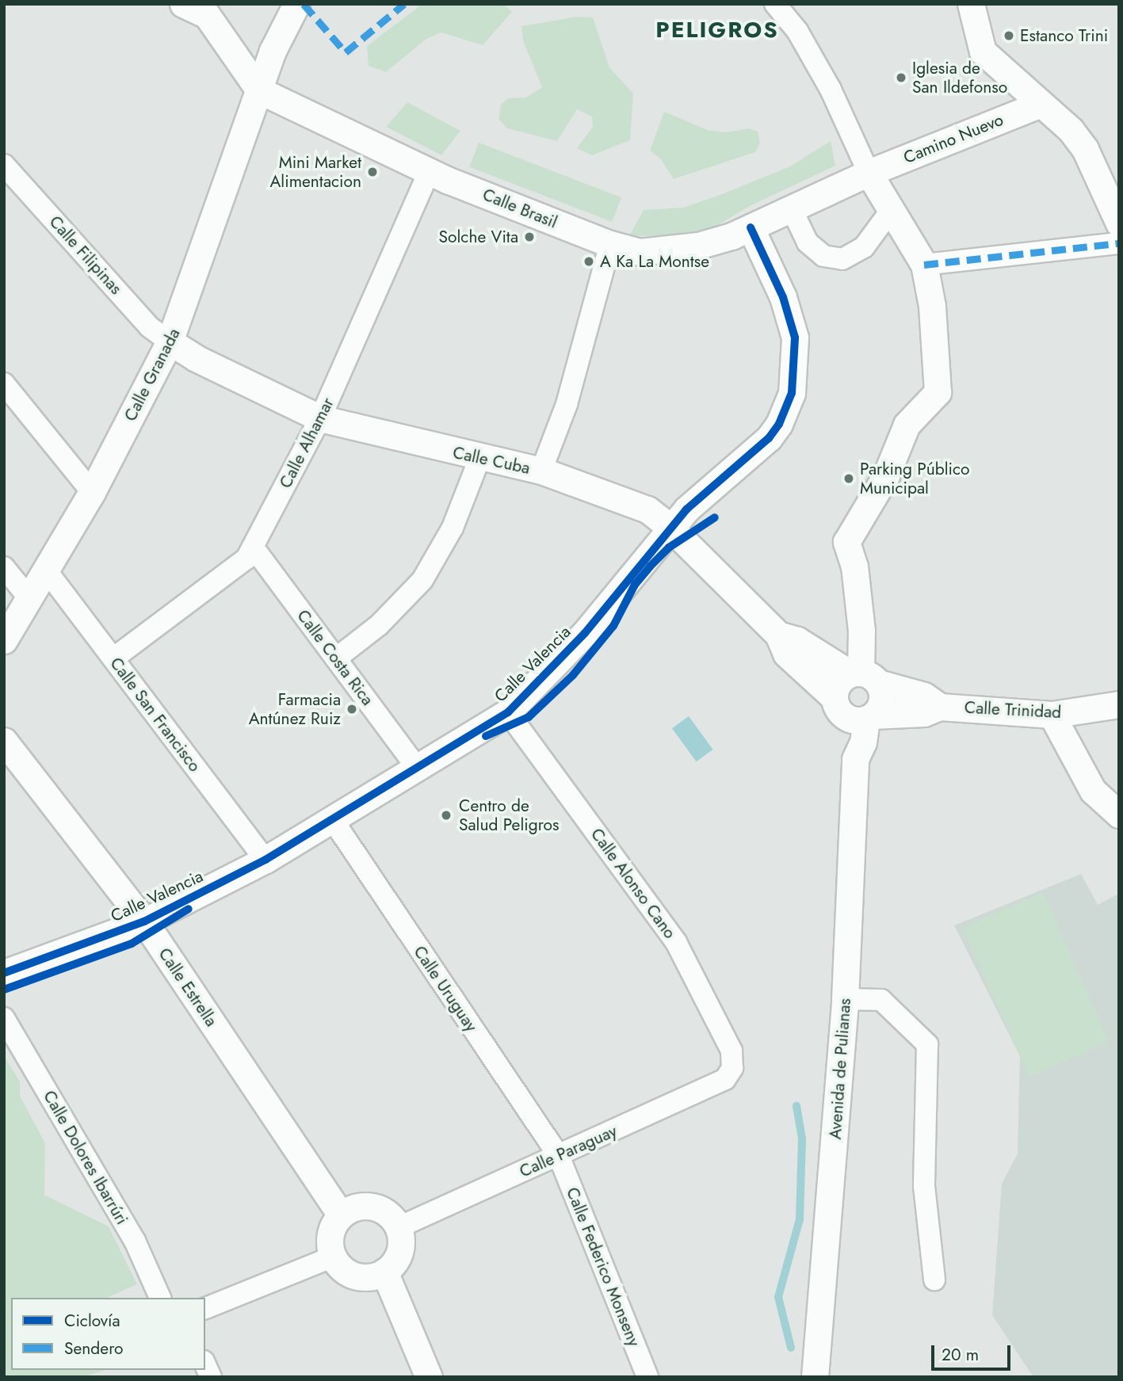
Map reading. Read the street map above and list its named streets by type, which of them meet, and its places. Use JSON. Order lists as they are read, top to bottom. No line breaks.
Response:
{"streets":{"street":["Camino Nuevo","Calle Brasil","Calle Filipinas","Calle Granada","Calle Alhamar","Calle Cuba","Calle Costa Rica","Calle Valencia","Calle Trinidad","Calle San Francisco","Calle Alonso Cano","Calle Estrella","Calle Uruguay","Avenida de Pulianas","Calle Paraguay","Calle Dolores Ibarrúri","Calle Federico Monseny"]},"crossings":[["Camino Nuevo","Calle Brasil"],["Calle Brasil","Calle Granada"],["Calle Brasil","Calle Alhamar"],["Calle Brasil","Calle Valencia"],["Calle Filipinas","Calle Granada"],["Calle Filipinas","Calle Cuba"],["Calle Granada","Calle Cuba"],["Calle Granada","Calle San Francisco"],["Calle Alhamar","Calle Cuba"],["Calle Alhamar","Calle Costa Rica"],["Calle Alhamar","Calle San Francisco"],["Calle Cuba","Calle Valencia"],["Calle Cuba","Calle Trinidad"],["Calle Cuba","Avenida de Pulianas"],["Calle Costa Rica","Calle Valencia"],["Calle Valencia","Calle San Francisco"],["Calle Valencia","Calle Alonso Cano"],["Calle Valencia","Calle Estrella"],["Calle Valencia","Calle Uruguay"],["Calle Trinidad","Avenida de Pulianas"],["Calle Alonso Cano","Calle Paraguay"],["Calle Estrella","Calle Paraguay"],["Calle Uruguay","Calle Paraguay"],["Calle Uruguay","Calle Federico Monseny"],["Calle Paraguay","Calle Federico Monseny"]],"districts":["PELIGROS"],"places":["Estanco Trini","Iglesia de San Ildefonso","Mini Market Alimentacion","Solche Vita","A Ka La Montse","Parking Público Municipal","Farmacia Antúnez Ruiz","Centro de Salud Peligros"],"legend":["Ciclovía","Sendero"],"scale_bar":"20 m"}
